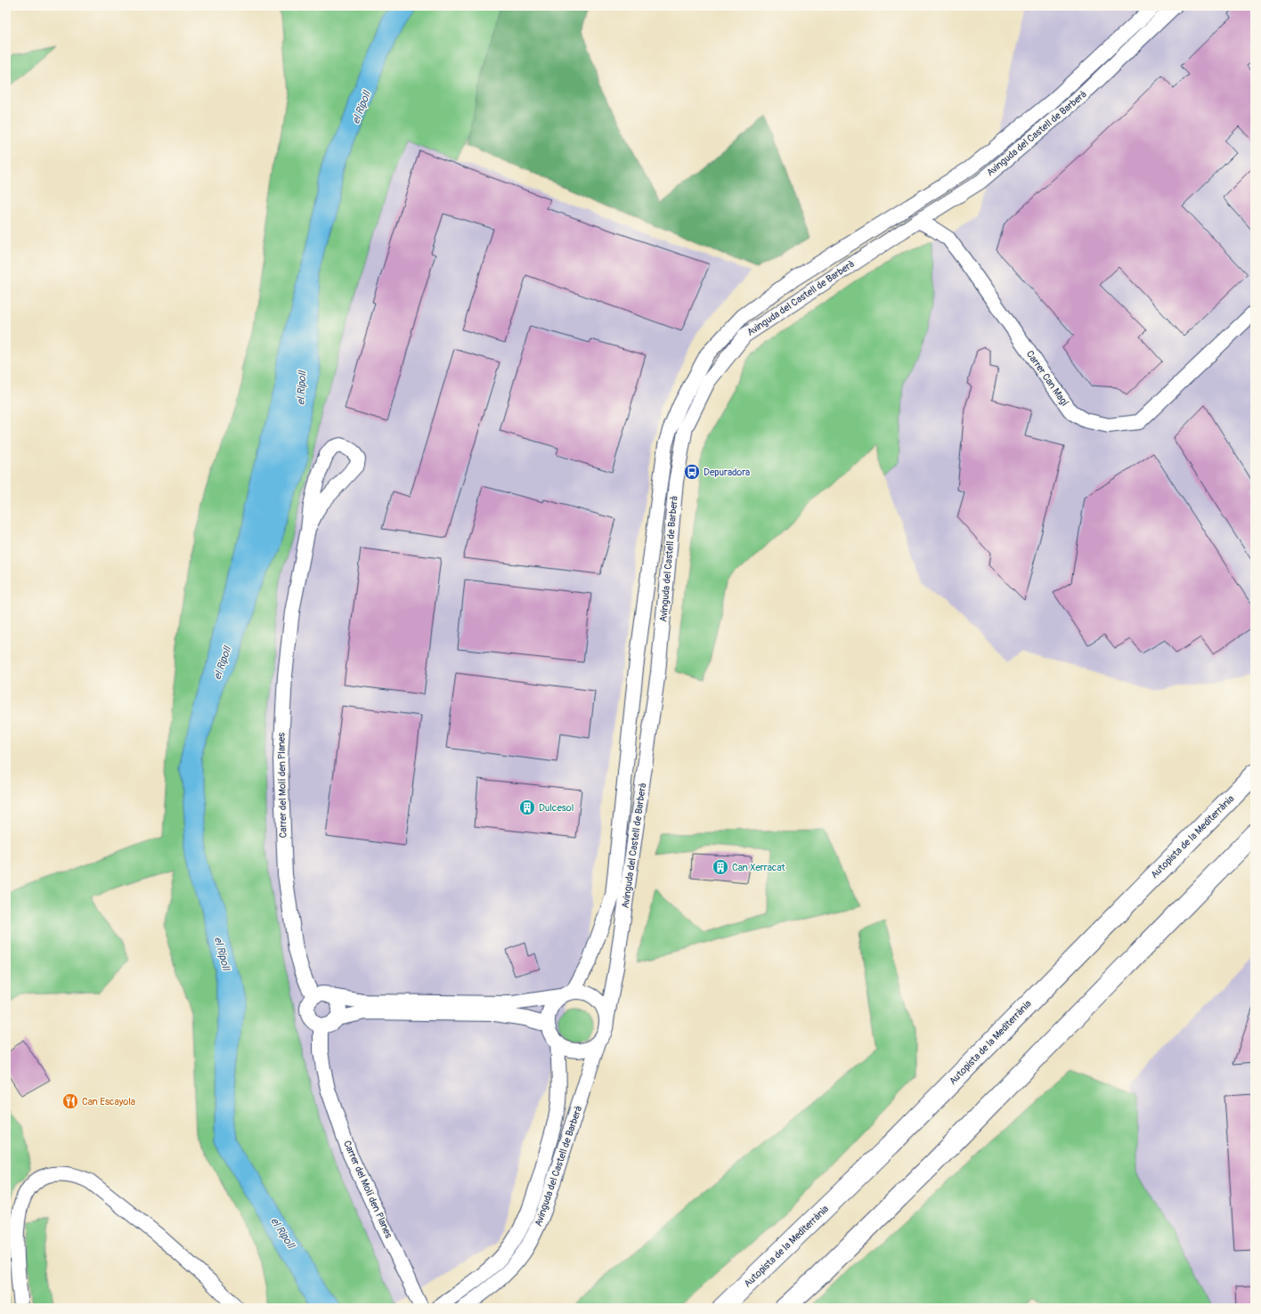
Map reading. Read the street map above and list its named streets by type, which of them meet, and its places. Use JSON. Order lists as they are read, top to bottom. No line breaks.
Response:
{"streets":{"highway":["Autopista de la Mediterrània"],"street":["Avinguda del Castell de Barberà","Carrer Can Magí","Carrer del Molí den Planes"]},"crossings":[["Avinguda del Castell de Barberà","Carrer Can Magí"]],"water":["el Ripoll"],"places":{"bus stop":["Depuradora"],"building":["Dulcesol","Can Xerracat"],"restaurant":["Can Escayola"]}}
